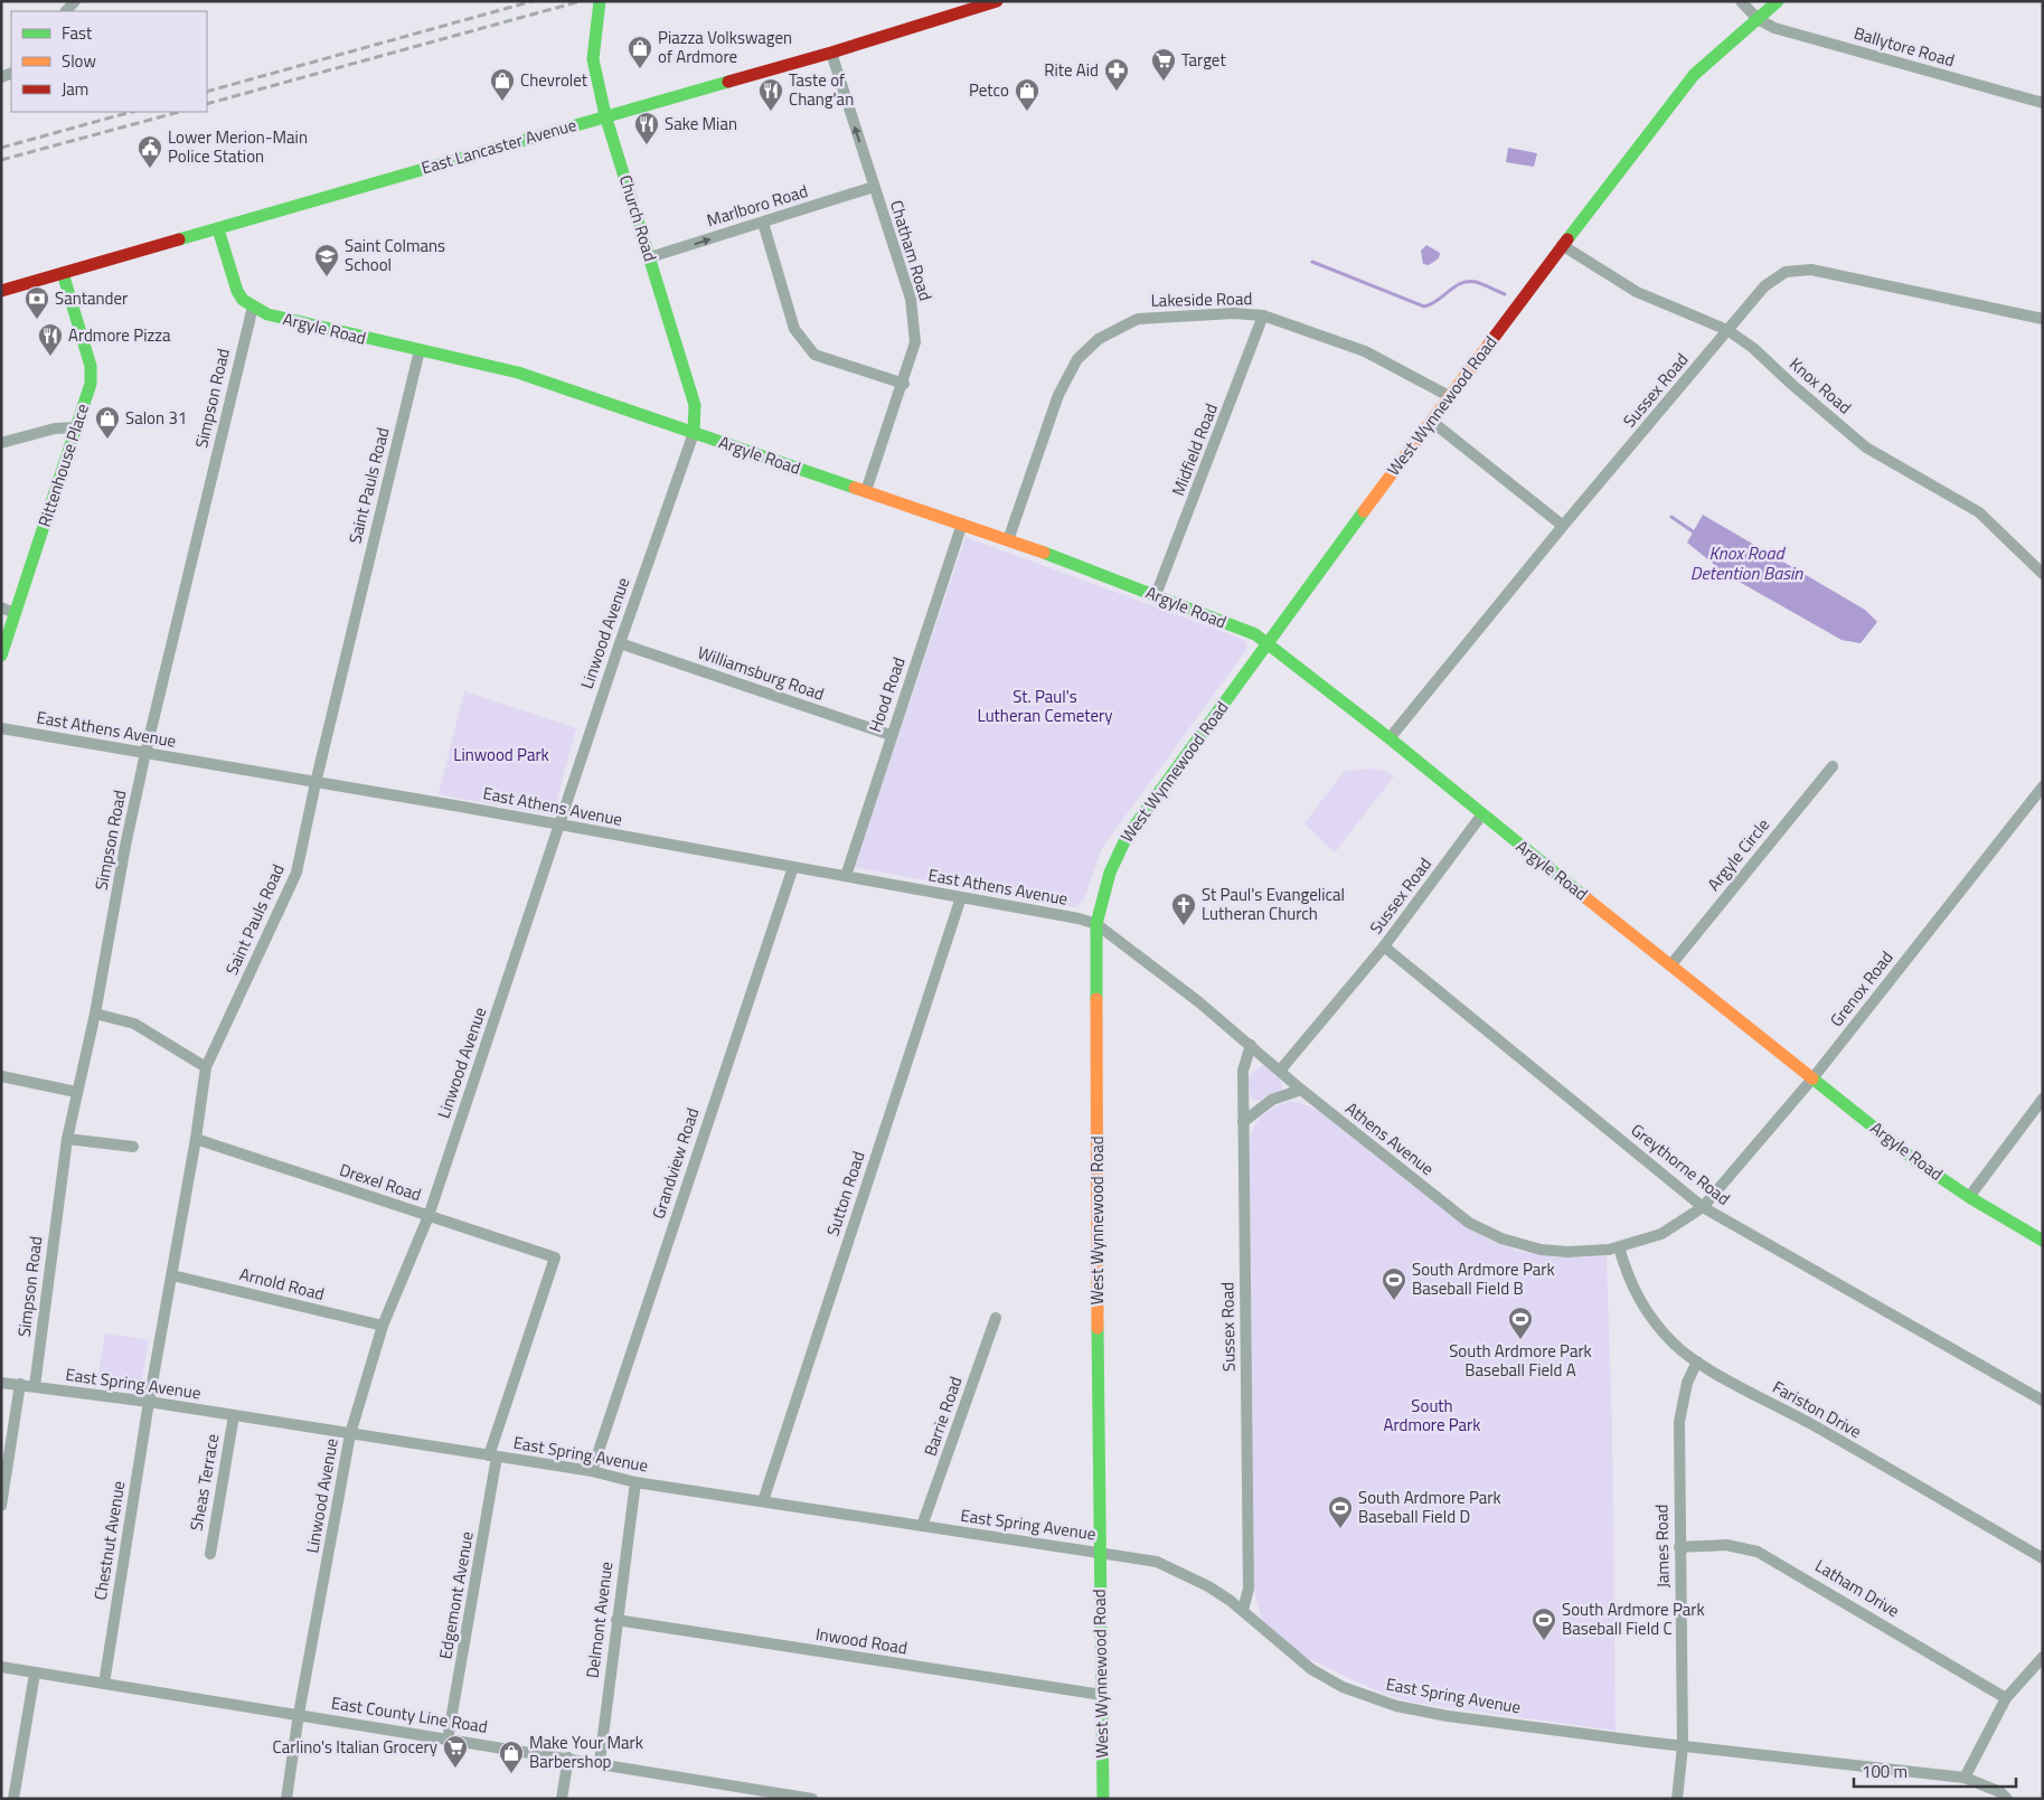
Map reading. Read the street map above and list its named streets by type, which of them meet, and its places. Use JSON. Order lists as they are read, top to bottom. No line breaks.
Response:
{"streets":{"main road":["East Lancaster Avenue","Church Road","Argyle Road","West Wynnewood Road","Rittenhouse Place"],"street":["Ballytore Road","Marlboro Road","Chatham Road","Lakeside Road","Knox Road","Sussex Road","Simpson Road","Midfield Road","Saint Pauls Road","Linwood Avenue","Williamsburg Road","Hood Road","East Athens Avenue","Argyle Circle","Grenox Road","Athens Avenue","Grandview Road","Greythorne Road","Drexel Road","Sutton Road","Arnold Road","East Spring Avenue","Fariston Drive","Barrie Road","Sheas Terrace","Chestnut Avenue","James Road","Latham Drive","Edgemont Avenue","Delmont Avenue","Inwood Road","East County Line Road"]},"crossings":[["Ballytore Road","West Wynnewood Road"],["East Lancaster Avenue","Church Road"],["East Lancaster Avenue","Chatham Road"],["East Lancaster Avenue","Argyle Road"],["East Lancaster Avenue","Rittenhouse Place"],["Marlboro Road","Church Road"],["Marlboro Road","Chatham Road"],["Church Road","Argyle Road"],["Church Road","Linwood Avenue"],["Chatham Road","Argyle Road"],["Lakeside Road","Argyle Road"],["Lakeside Road","West Wynnewood Road"],["Lakeside Road","Midfield Road"],["Argyle Road","Sussex Road"],["Argyle Road","Simpson Road"],["Argyle Road","West Wynnewood Road"],["Argyle Road","Midfield Road"],["Argyle Road","Saint Pauls Road"],["Argyle Road","Linwood Avenue"],["Argyle Road","Hood Road"],["Argyle Road","Argyle Circle"],["Argyle Road","Grenox Road"],["Knox Road","Sussex Road"],["Knox Road","West Wynnewood Road"],["Sussex Road","Athens Avenue"],["Sussex Road","Greythorne Road"],["Sussex Road","East Spring Avenue"],["Simpson Road","East Athens Avenue"],["Simpson Road","East Spring Avenue"],["West Wynnewood Road","East Athens Avenue"],["West Wynnewood Road","Athens Avenue"],["West Wynnewood Road","East Spring Avenue"],["West Wynnewood Road","Inwood Road"],["Saint Pauls Road","East Athens Avenue"],["Saint Pauls Road","Drexel Road"],["Saint Pauls Road","Arnold Road"],["Saint Pauls Road","East Spring Avenue"],["Saint Pauls Road","Chestnut Avenue"],["Linwood Avenue","Williamsburg Road"],["Linwood Avenue","East Athens Avenue"],["Linwood Avenue","Drexel Road"],["Linwood Avenue","Arnold Road"],["Linwood Avenue","East Spring Avenue"],["Linwood Avenue","East County Line Road"],["Williamsburg Road","Hood Road"],["Hood Road","East Athens Avenue"],["East Athens Avenue","Athens Avenue"],["East Athens Avenue","Grandview Road"],["East Athens Avenue","Sutton Road"],["Grenox Road","Athens Avenue"],["Grenox Road","Greythorne Road"],["Athens Avenue","Greythorne Road"],["Athens Avenue","Fariston Drive"],["Grandview Road","East Spring Avenue"],["Drexel Road","Edgemont Avenue"],["Sutton Road","East Spring Avenue"],["East Spring Avenue","Barrie Road"],["East Spring Avenue","Sheas Terrace"],["East Spring Avenue","Chestnut Avenue"],["East Spring Avenue","James Road"],["East Spring Avenue","Edgemont Avenue"],["East Spring Avenue","Delmont Avenue"],["Fariston Drive","James Road"],["Chestnut Avenue","East County Line Road"],["James Road","Latham Drive"],["Edgemont Avenue","East County Line Road"],["Delmont Avenue","Inwood Road"],["Delmont Avenue","East County Line Road"]],"one_way":["Marlboro Road"],"water":["Knox Road Detention Basin"],"parks":["St. Paul's Lutheran Cemetery","Linwood Park","South Ardmore Park"],"places":{"shop":["Piazza Volkswagen of Ardmore","Chevrolet","Petco","Salon 31","Make Your Mark Barbershop"],"supermarket":["Target","Carlino's Italian Grocery"],"pharmacy":["Rite Aid"],"restaurant":["Taste of Chang'an","Sake Mian","Ardmore Pizza"],"public building":["Lower Merion-Main Police Station"],"school or university":["Saint Colmans School"],"bank":["Santander"],"church":["St Paul's Evangelical Lutheran Church"],"sports":["South Ardmore Park Baseball Field B","South Ardmore Park Baseball Field A","South Ardmore Park Baseball Field D","South Ardmore Park Baseball Field C"]},"legend":["Fast","Slow","Jam"],"scale_bar":"100 m"}
